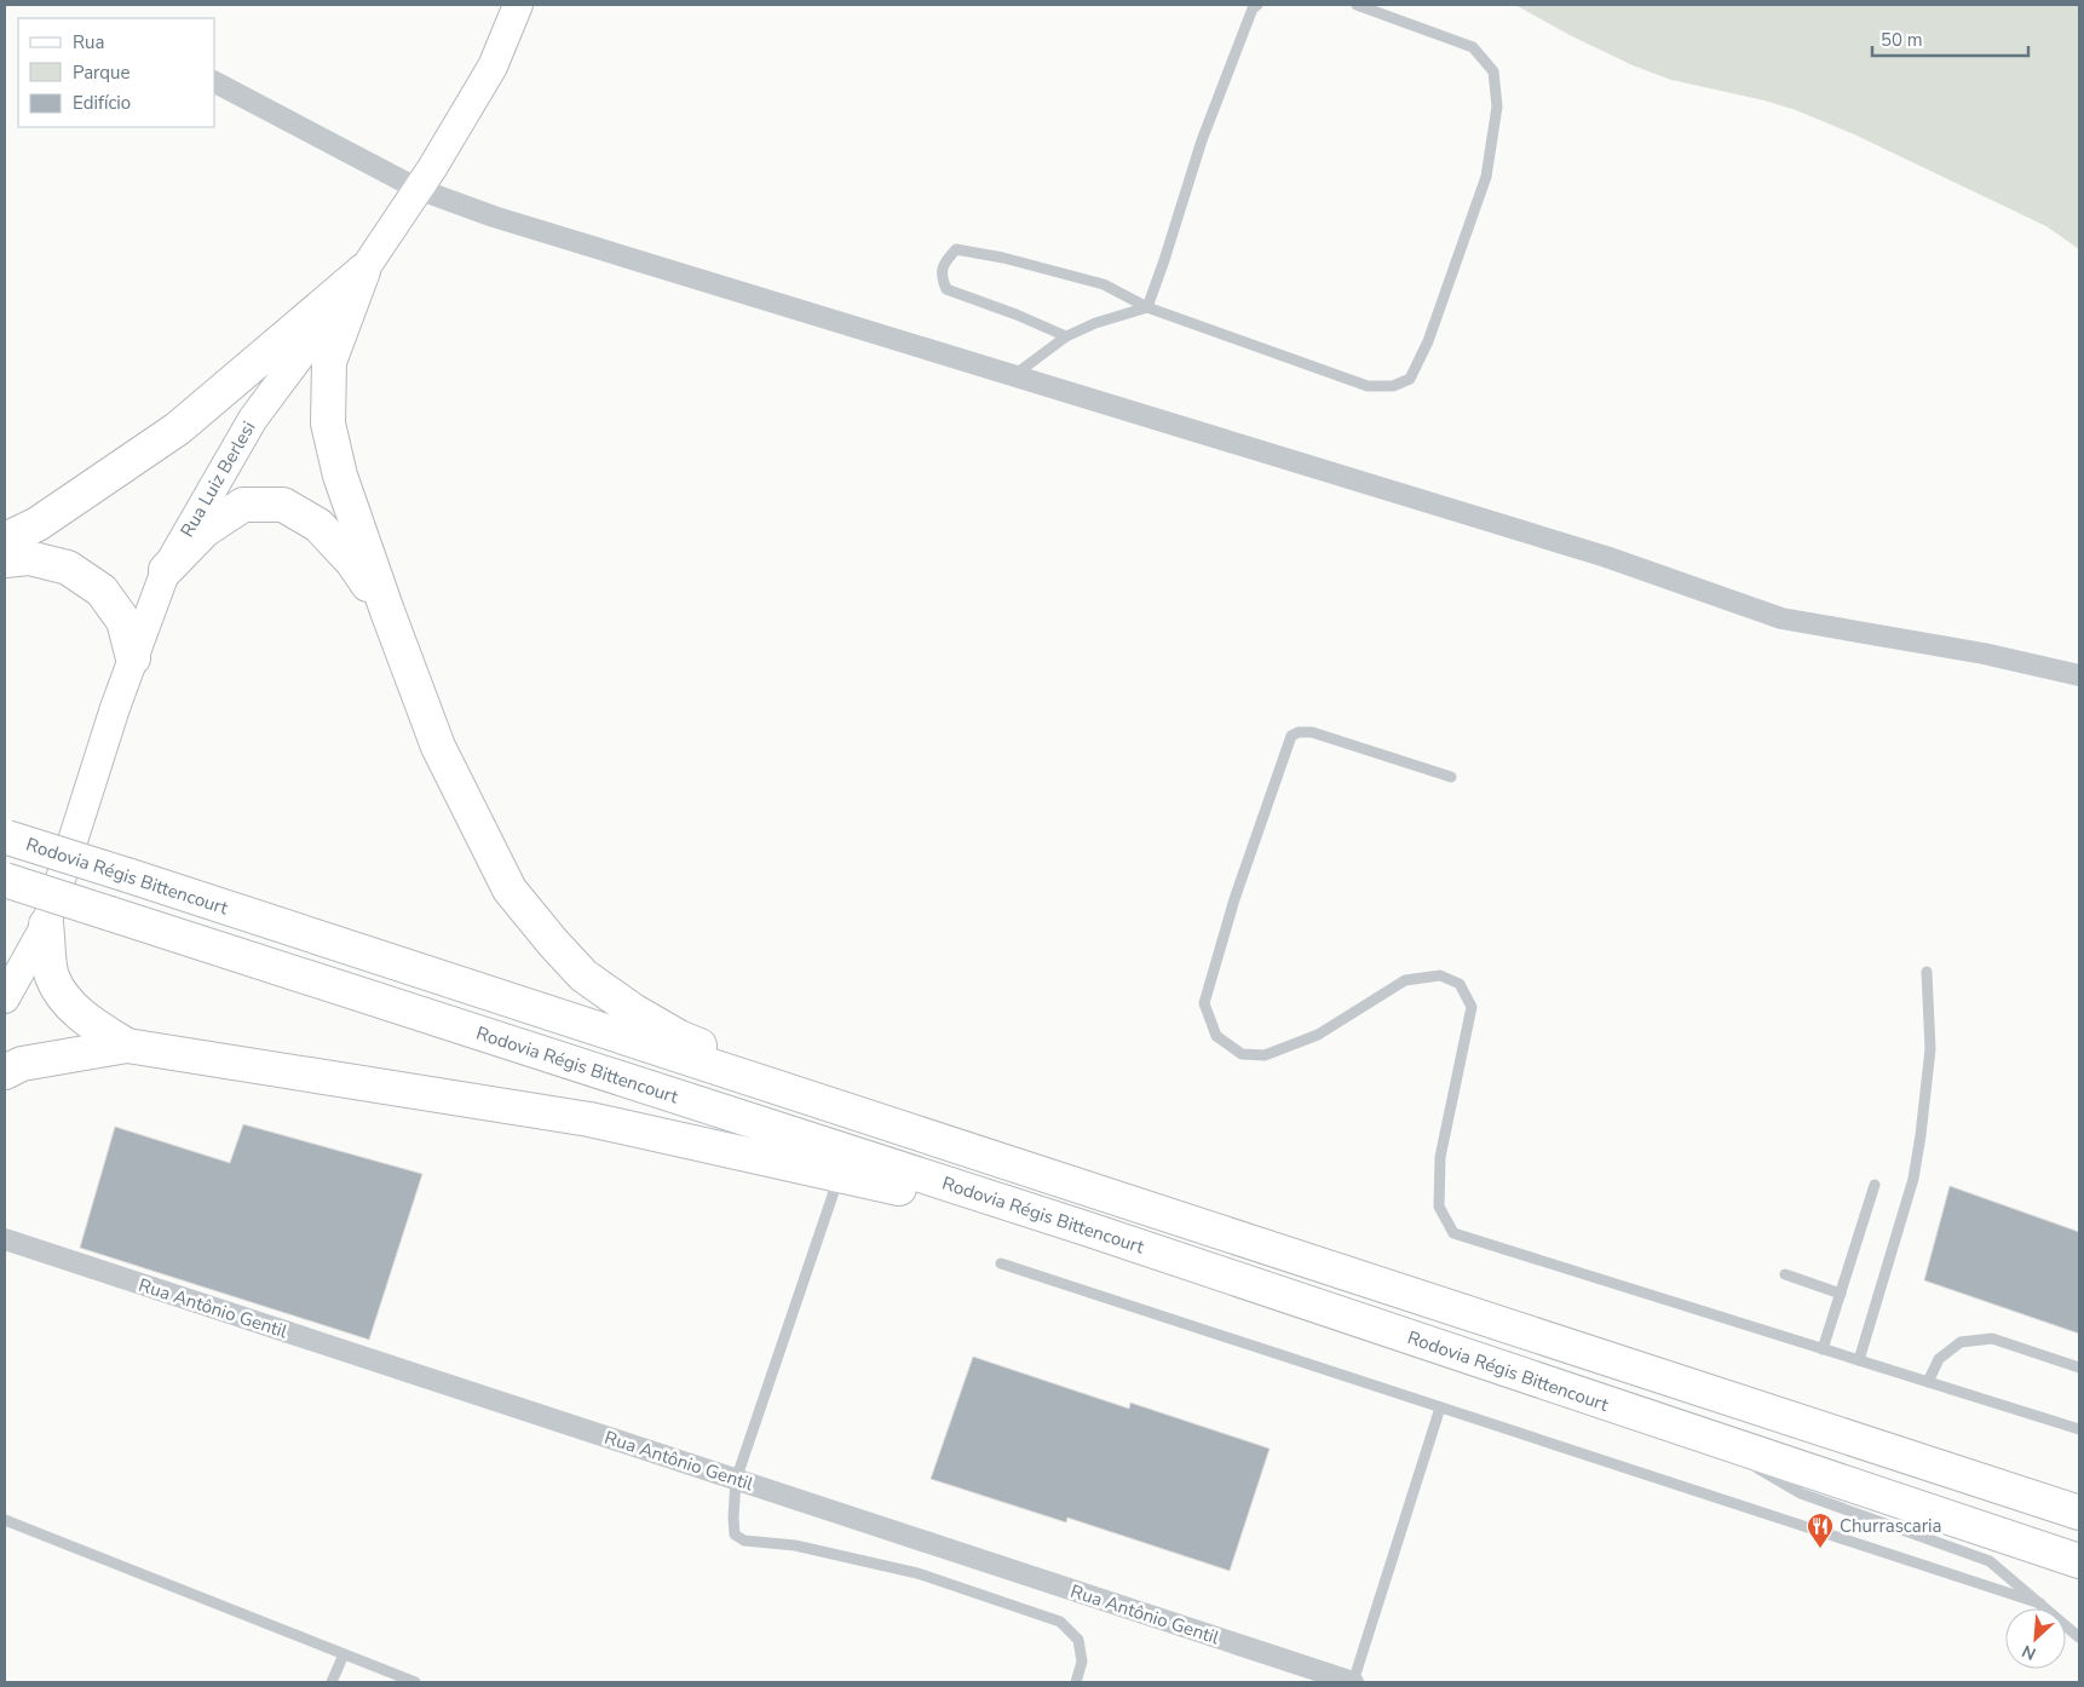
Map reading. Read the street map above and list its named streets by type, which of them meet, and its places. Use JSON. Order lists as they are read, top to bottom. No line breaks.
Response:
{"streets":{"highway":["Rodovia Régis Bittencourt"],"street":["Rua Luiz Berlesi","Rua Antônio Gentil"]},"places":{"restaurant":["Churrascaria"]},"legend":["Rua","Parque","Edifício"],"scale_bar":"50 m","north":"bottom left"}
